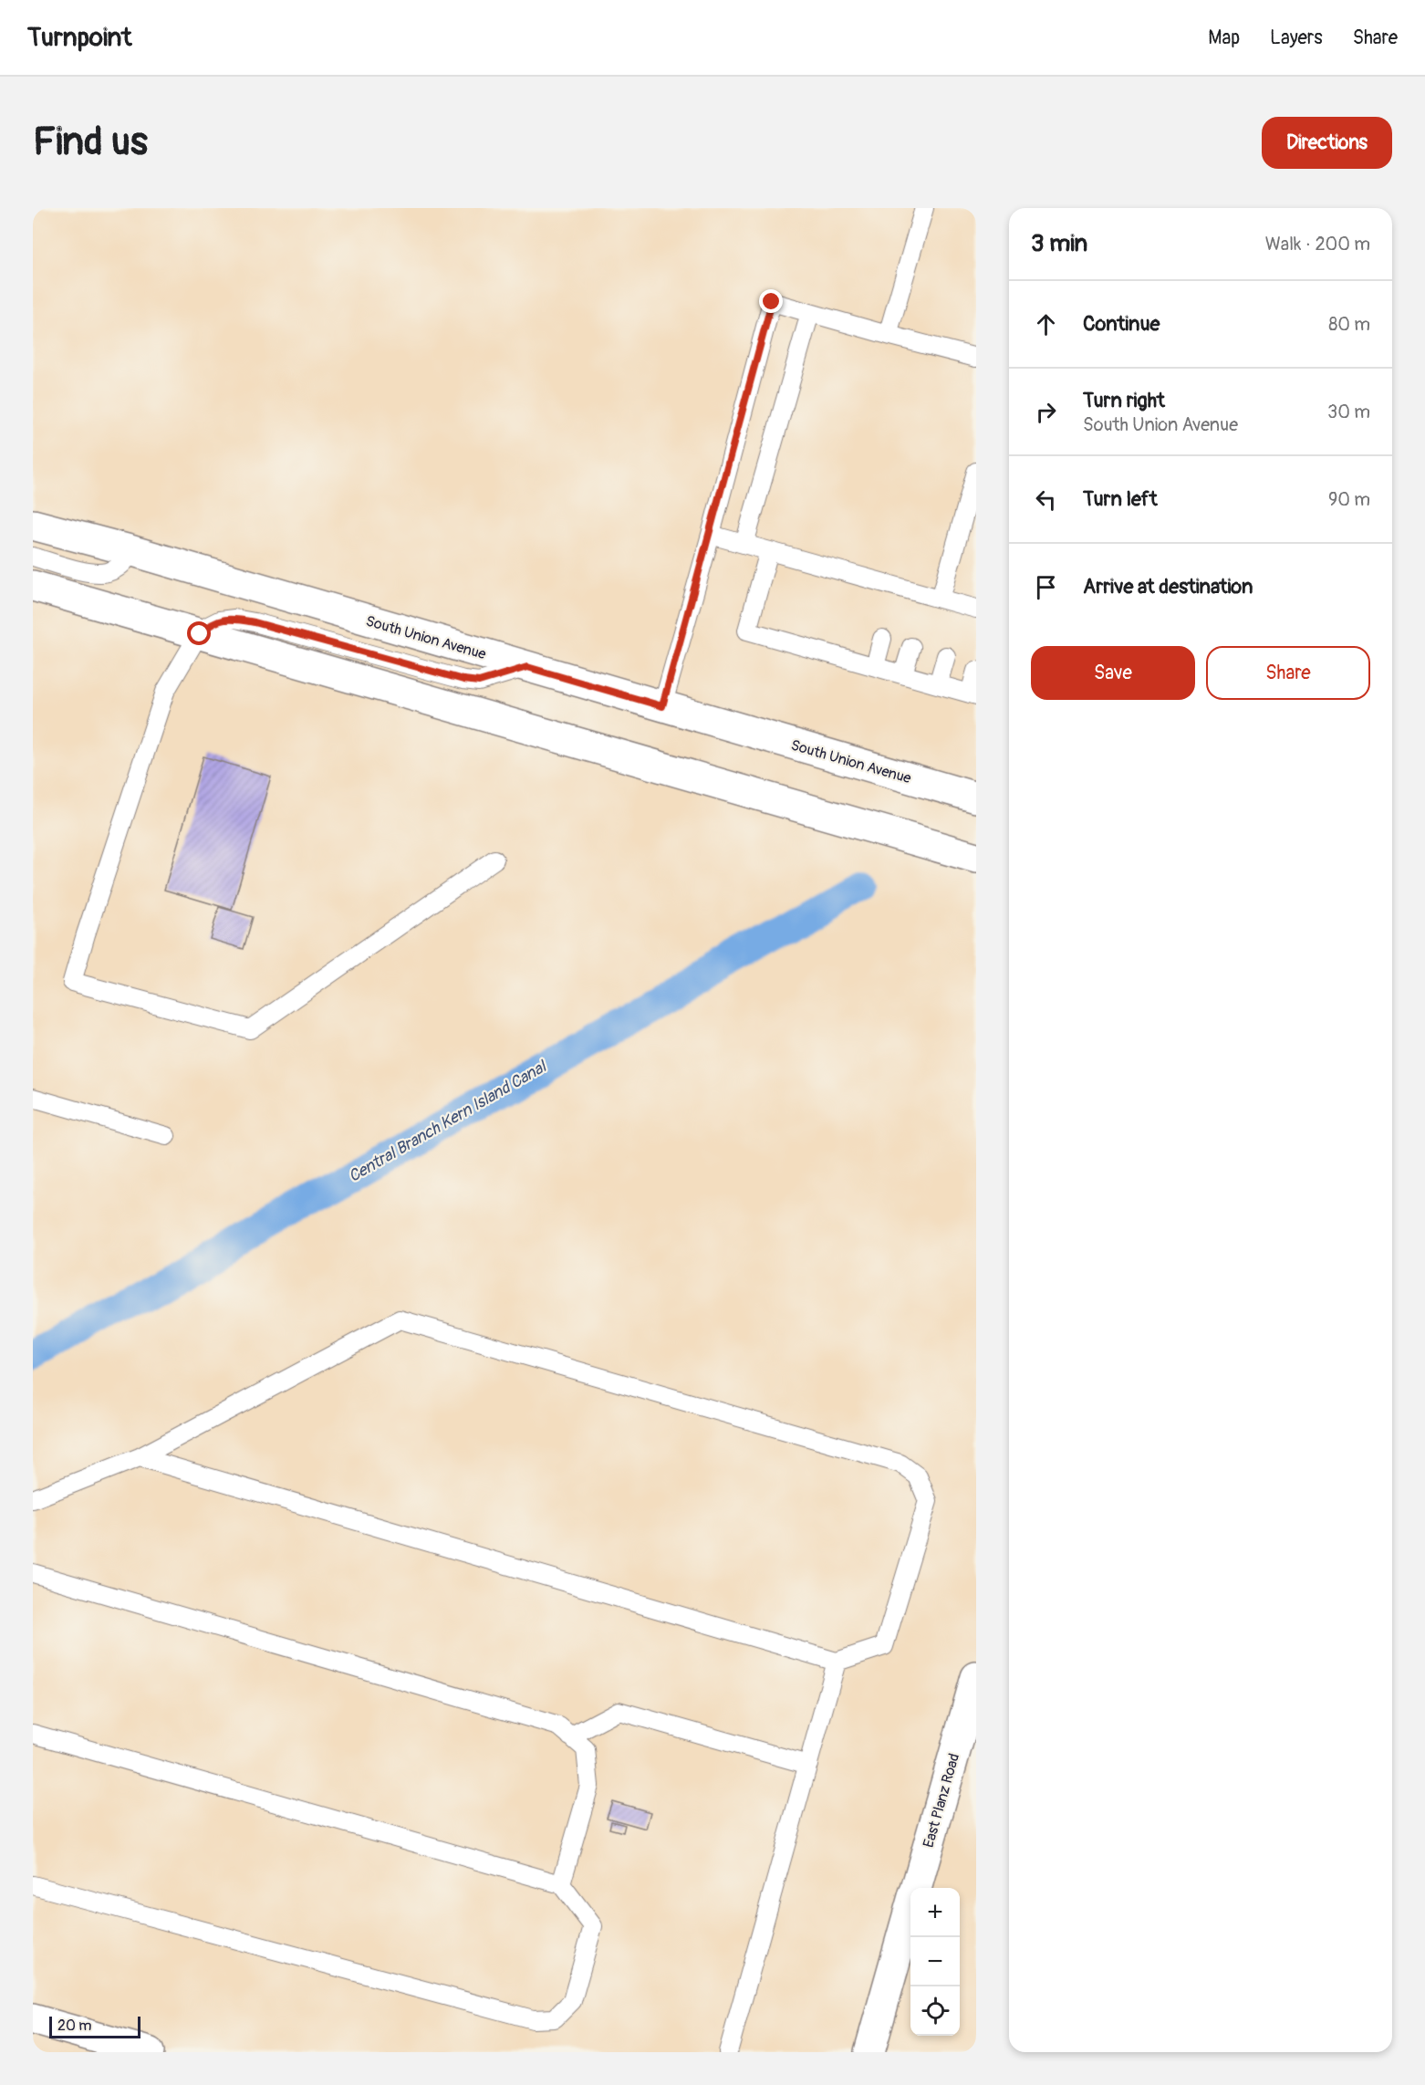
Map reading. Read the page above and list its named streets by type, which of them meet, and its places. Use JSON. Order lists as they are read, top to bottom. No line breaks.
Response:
{"streets":{"main road":["South Union Avenue","East Planz Road"]},"water":["Central Branch Kern Island Canal"],"scale_bar":"20 m","page":{"header":"Turnpoint","nav":["Map","Layers","Share"],"buttons":["Directions",["Save","Share"]],"title":"Find us","heading":["3 min","Walk · 200 m"],"list":[["Continue","80 m"],["Turn right","South Union Avenue","30 m"],["Turn left","90 m"],"Arrive at destination"],"map_buttons":["+","−"],"scale":"20 m"}}
